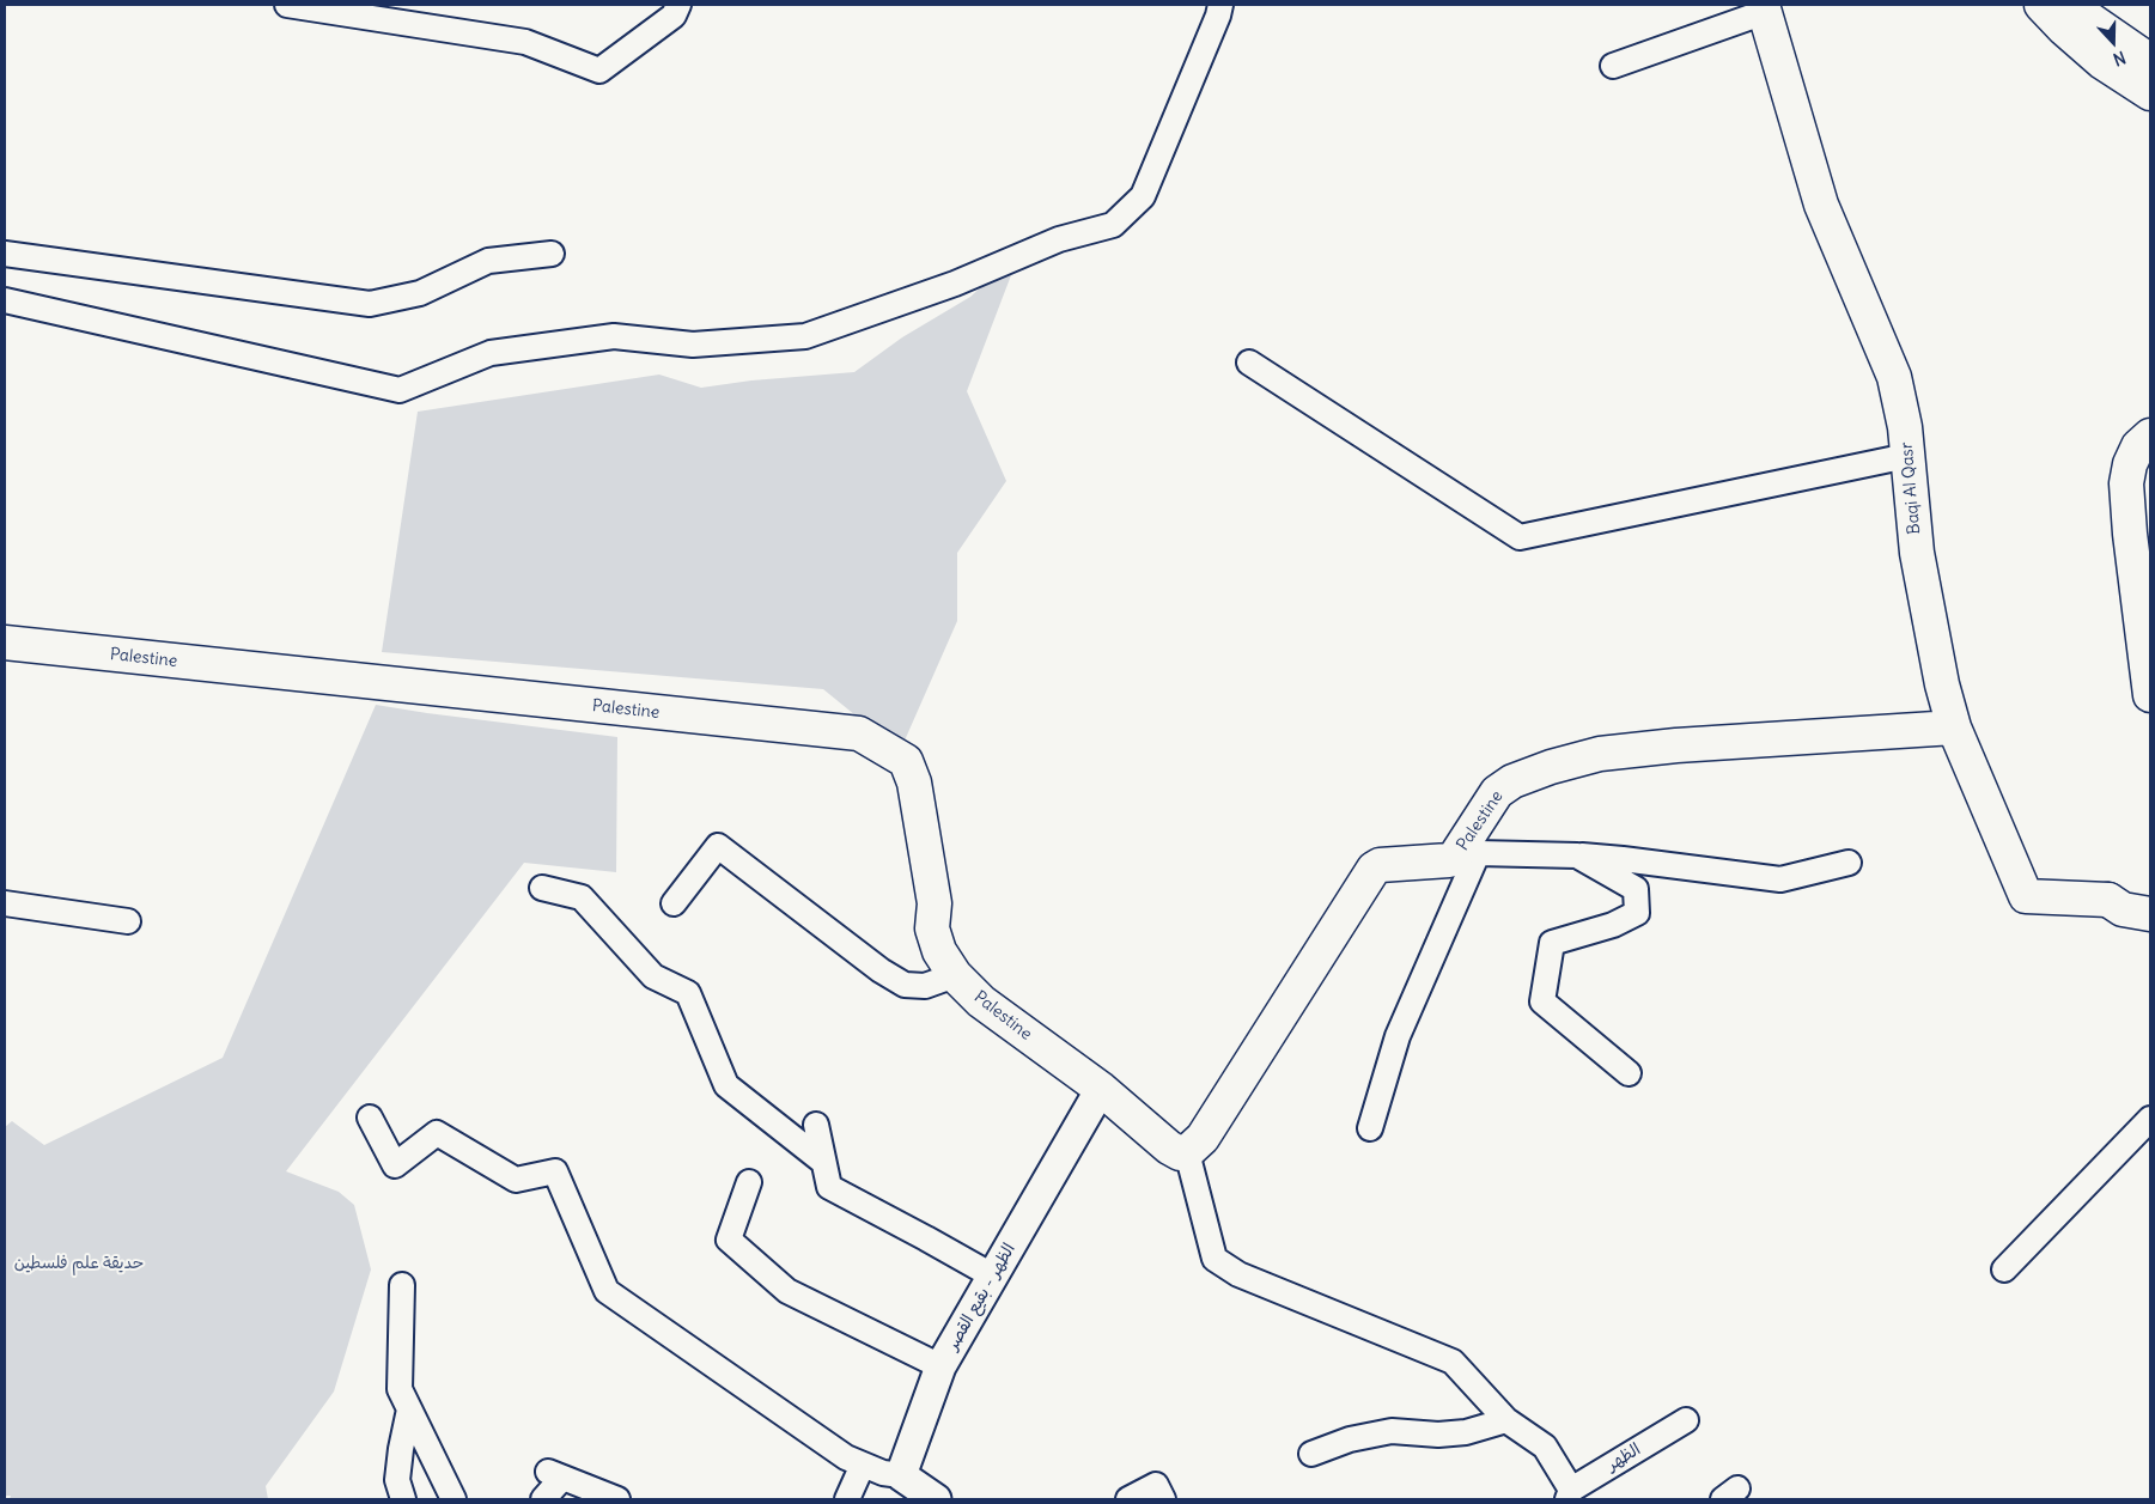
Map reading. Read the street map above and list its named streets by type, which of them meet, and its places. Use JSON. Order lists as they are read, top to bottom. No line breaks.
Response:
{"streets":{"main road":["Baqi Al Qasr","Palestine"],"street":["الظهر - بقيع القصر","الظهر"]},"crossings":[["Baqi Al Qasr","Palestine"],["Palestine","الظهر - بقيع القصر"]],"parks":["حديقة علم فلسطين"],"north":"bottom"}
